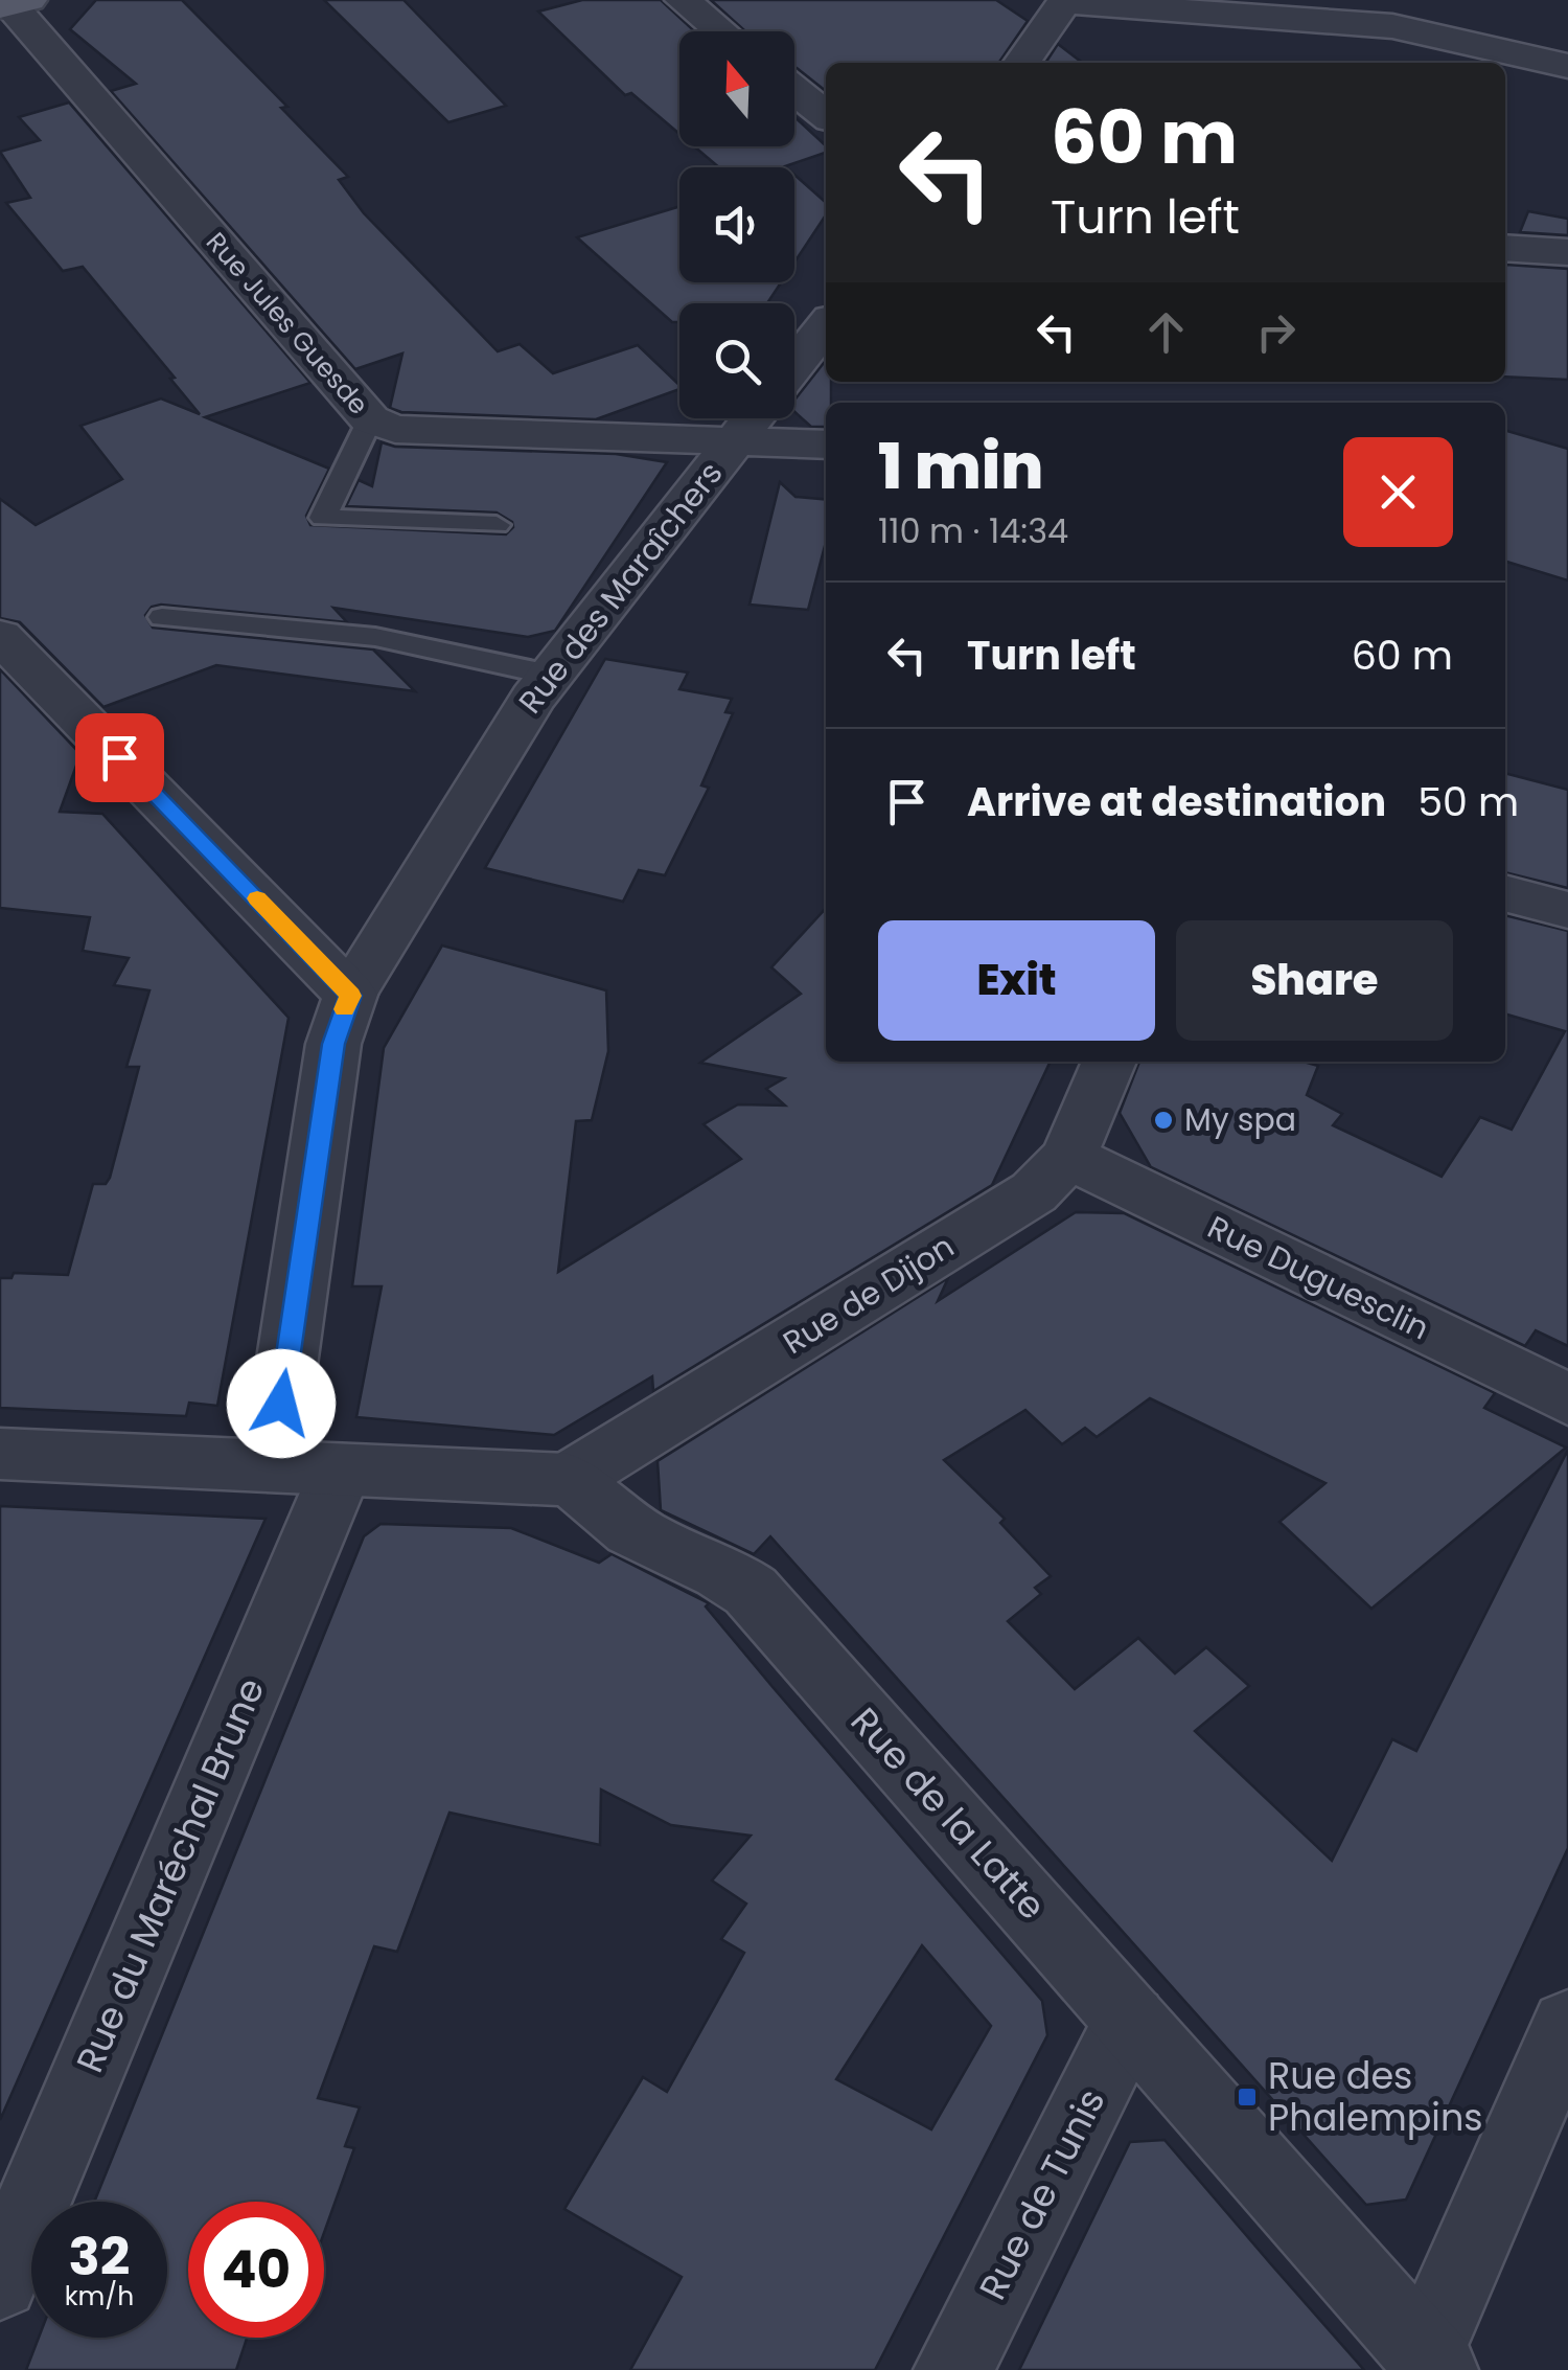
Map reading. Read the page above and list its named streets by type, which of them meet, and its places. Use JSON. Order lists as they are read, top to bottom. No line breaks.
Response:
{"streets":{"street":["Rue Jules Guesde","Rue des Maraîchers","Rue Duguesclin","Rue de Dijon","Rue de la Latte","Rue du Maréchal Brune","Rue de Tunis"]},"crossings":[["Rue Jules Guesde","Rue des Maraîchers"],["Rue Duguesclin","Rue de Dijon"],["Rue de Dijon","Rue de la Latte"],["Rue de la Latte","Rue de Tunis"]],"places":{"other":["My spa"],"transit":["Rue des Phalempins"]},"north":"top","page":{"turn":["60 m","Turn left"],"heading":["1 min","110 m · 14:34"],"list":[{"name":"Turn left","value":"60 m"},{"name":"Arrive at destination","value":"50 m"}],"buttons":["Exit","Share"],"speed":"32 km/h","limit":"40"}}
